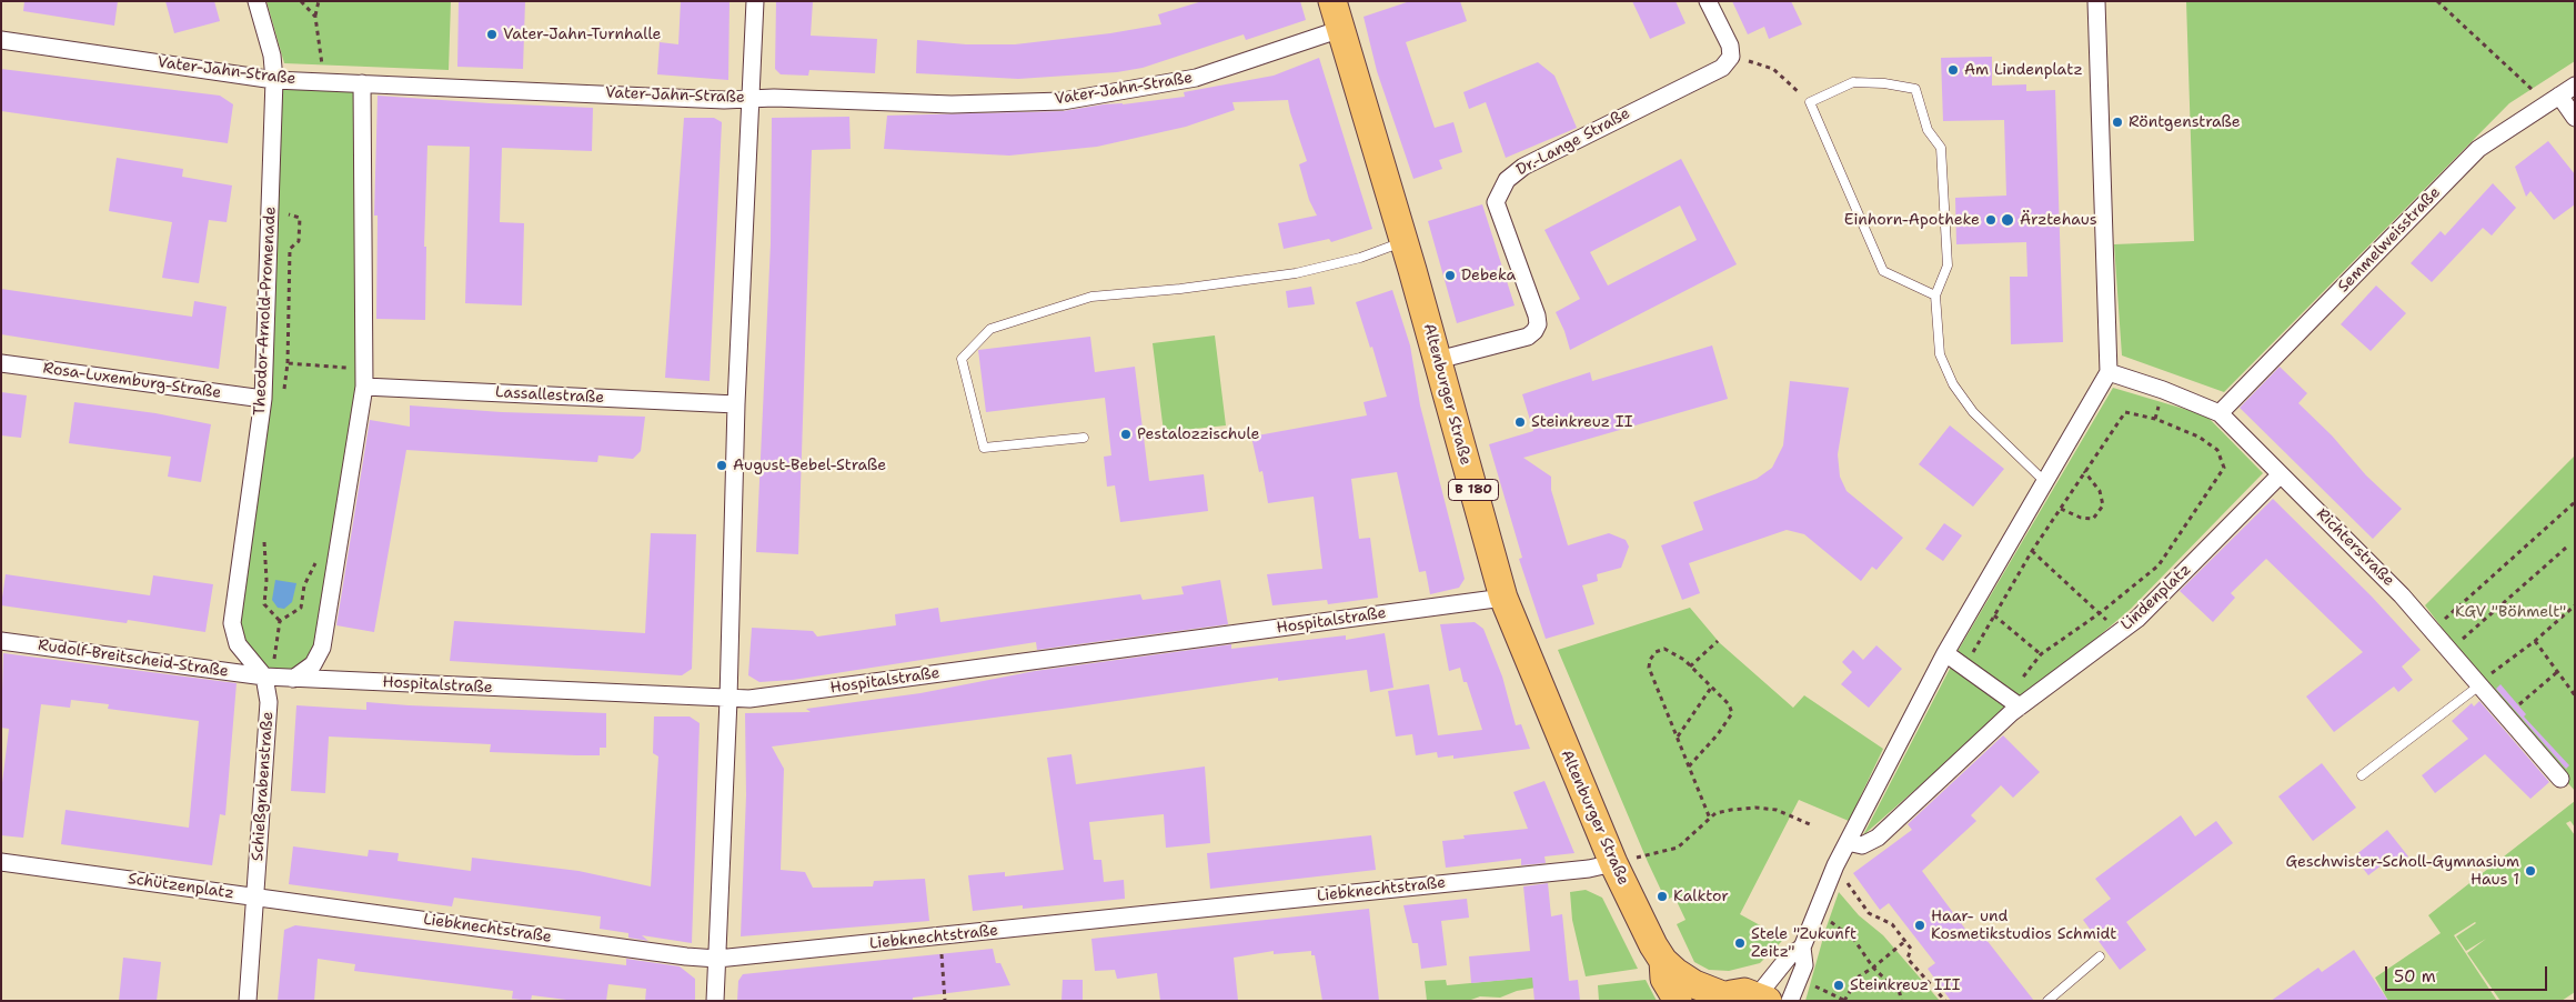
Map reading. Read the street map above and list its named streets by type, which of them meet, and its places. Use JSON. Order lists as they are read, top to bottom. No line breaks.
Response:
{"streets":{"main road":["Altenburger Straße","B 180"],"street":["Vater-Jahn-Straße","Dr.-Lange Straße","Semmelweisstraße","Theodor-Arnold-Promenade","Rosa-Luxemburg-Straße","Lassallestraße","Richterstraße","Lindenplatz","Hospitalstraße","Rudolf-Breitscheid-Straße","Schießgrabenstraße","Schützenplatz","Liebknechtstraße"]},"crossings":[["Vater-Jahn-Straße","Theodor-Arnold-Promenade"],["Vater-Jahn-Straße","Altenburger Straße"],["Dr.-Lange Straße","Altenburger Straße"],["Semmelweisstraße","Richterstraße"],["Theodor-Arnold-Promenade","Rosa-Luxemburg-Straße"],["Theodor-Arnold-Promenade","Hospitalstraße"],["Theodor-Arnold-Promenade","Rudolf-Breitscheid-Straße"],["Theodor-Arnold-Promenade","Schießgrabenstraße"],["Altenburger Straße","Hospitalstraße"],["Altenburger Straße","Liebknechtstraße"],["Richterstraße","Lindenplatz"],["Hospitalstraße","Rudolf-Breitscheid-Straße"],["Hospitalstraße","Schießgrabenstraße"],["Rudolf-Breitscheid-Straße","Schießgrabenstraße"],["Schießgrabenstraße","Schützenplatz"],["Schießgrabenstraße","Liebknechtstraße"],["Schützenplatz","Liebknechtstraße"]],"parks":["KGV \"Böhmelt\""],"places":["Vater-Jahn-Turnhalle","Am Lindenplatz","Röntgenstraße","Einhorn-Apotheke","Ärztehaus","Debeka","Steinkreuz II","Pestalozzischule","August-Bebel-Straße","Geschwister-Scholl-Gymnasium Haus 1","Kalktor","Haar- und Kosmetikstudios Schmidt","Stele \"Zukunft Zeitz\"","Steinkreuz III"],"scale_bar":"50 m"}
